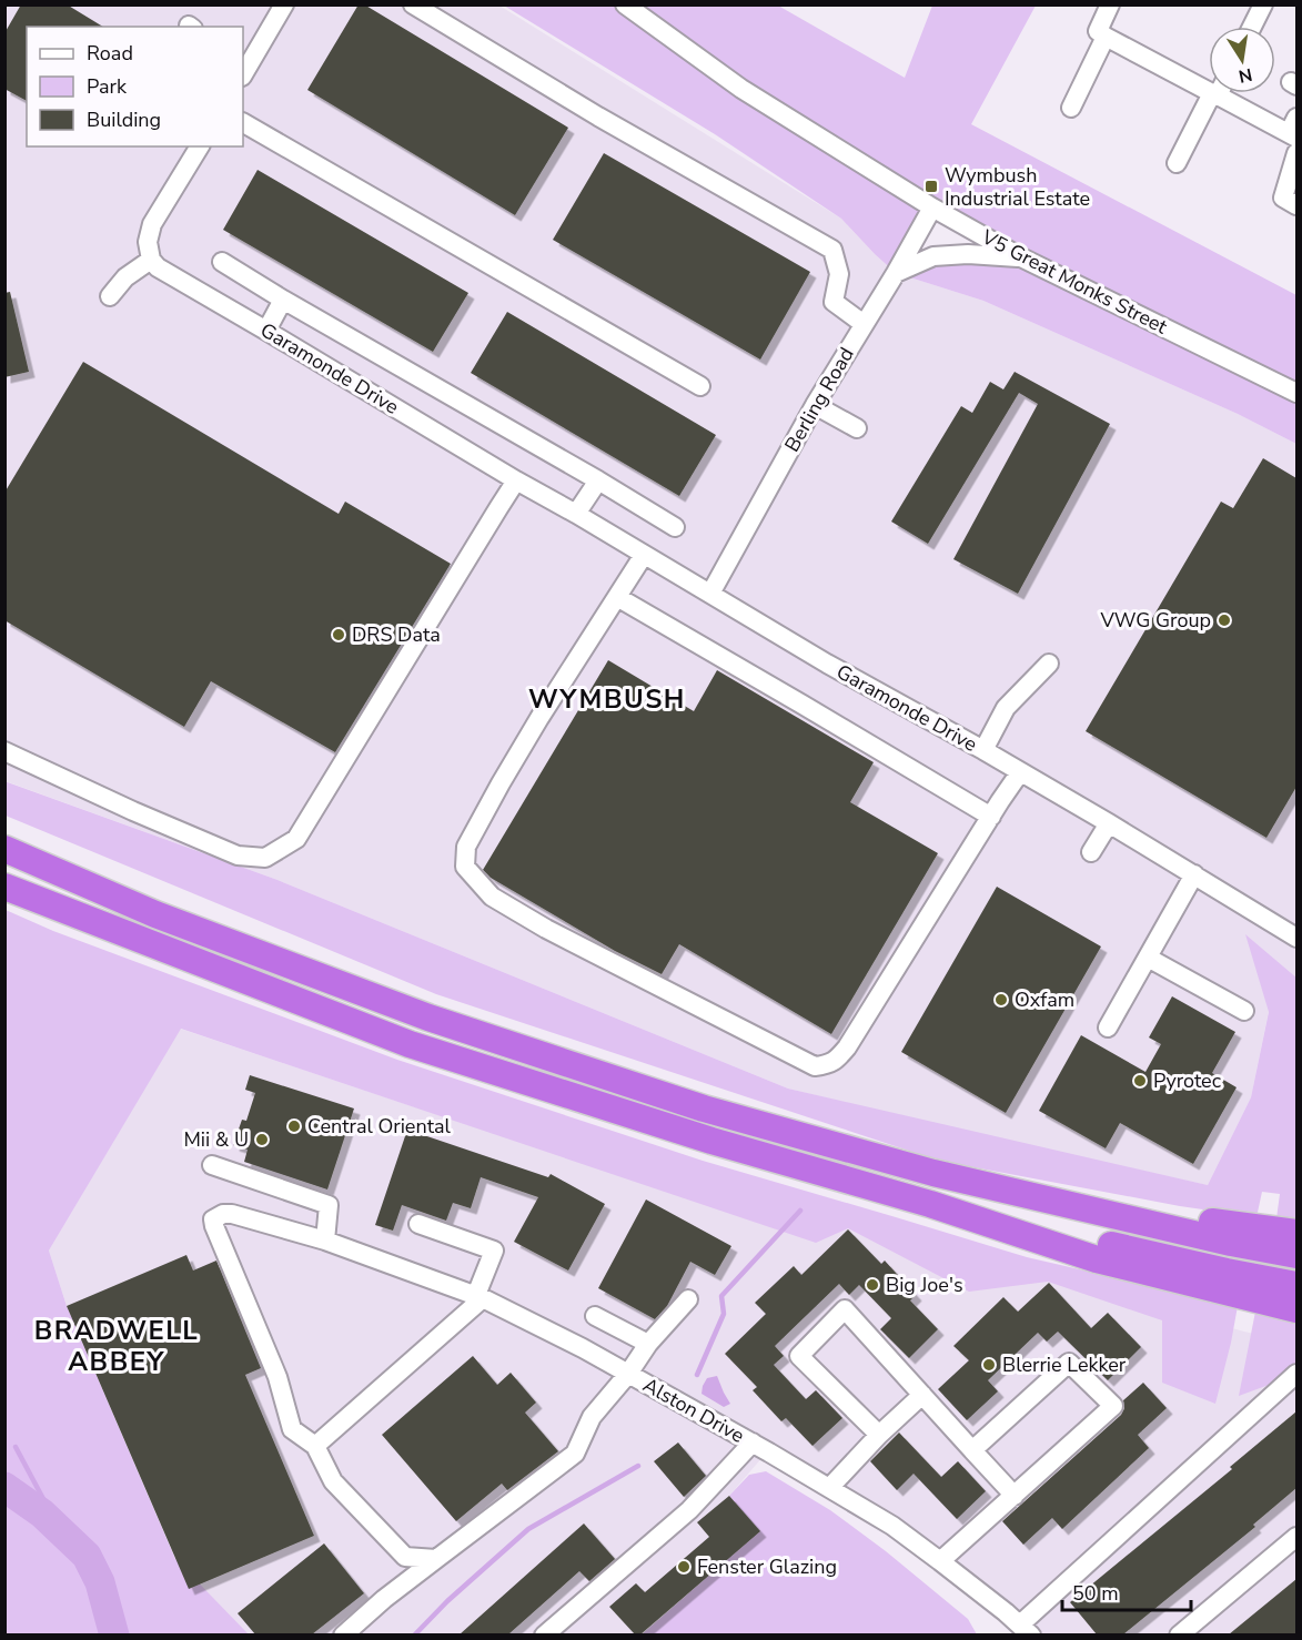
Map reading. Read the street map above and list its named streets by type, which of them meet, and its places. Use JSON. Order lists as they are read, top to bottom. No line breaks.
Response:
{"streets":{"street":["V5 Great Monks Street","Garamonde Drive","Berling Road","Alston Drive"]},"crossings":[["V5 Great Monks Street","Berling Road"],["Garamonde Drive","Berling Road"]],"districts":["WYMBUSH","BRADWELL ABBEY"],"places":{"transit":["Wymbush Industrial Estate"],"other":["VWG Group","DRS Data","Oxfam","Pyrotec","Central Oriental","Mii & U","Big Joe's","Blerrie Lekker","Fenster Glazing"]},"legend":["Road","Park","Building"],"scale_bar":"50 m","north":"bottom"}
